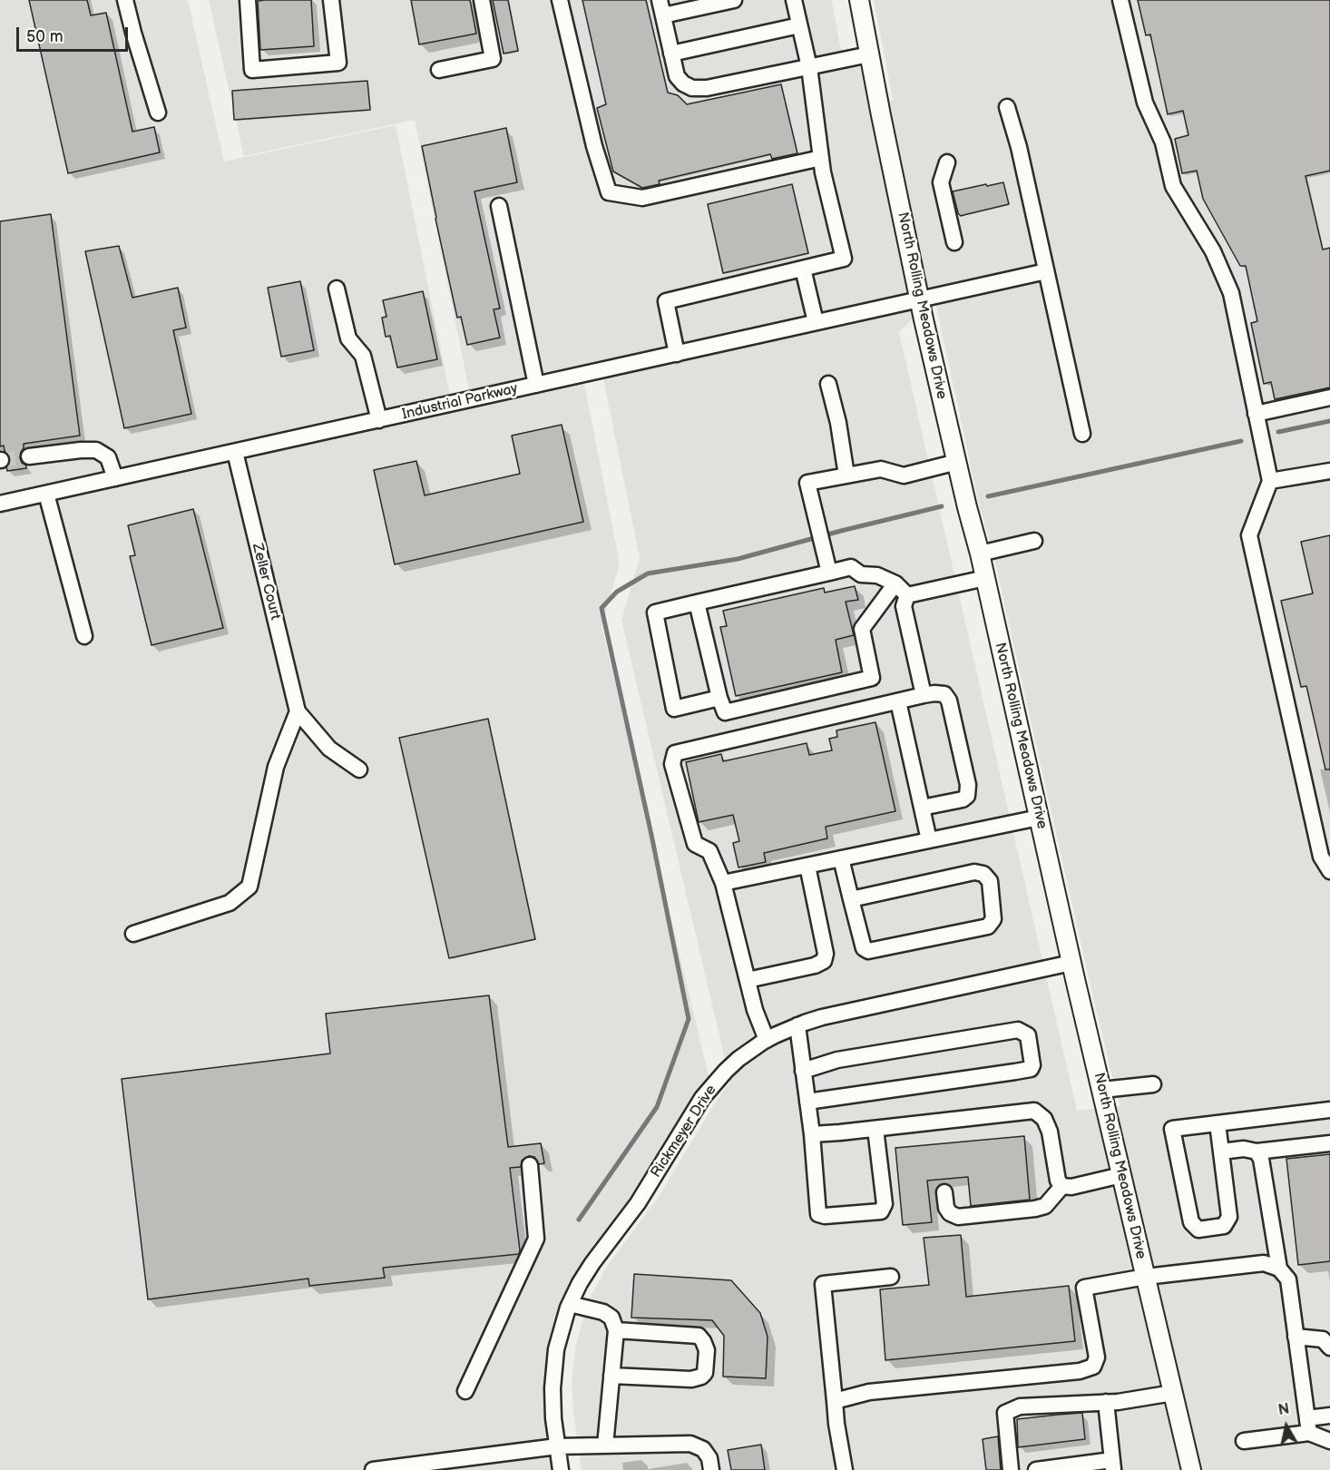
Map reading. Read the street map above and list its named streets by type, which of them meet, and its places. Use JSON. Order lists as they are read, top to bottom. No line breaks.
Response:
{"streets":{"main road":["North Rolling Meadows Drive"],"street":["Industrial Parkway","Zeller Court","Rickmeyer Drive"]},"crossings":[["North Rolling Meadows Drive","Industrial Parkway"],["North Rolling Meadows Drive","Rickmeyer Drive"],["Industrial Parkway","Zeller Court"]],"scale_bar":"50 m","north":"top"}
